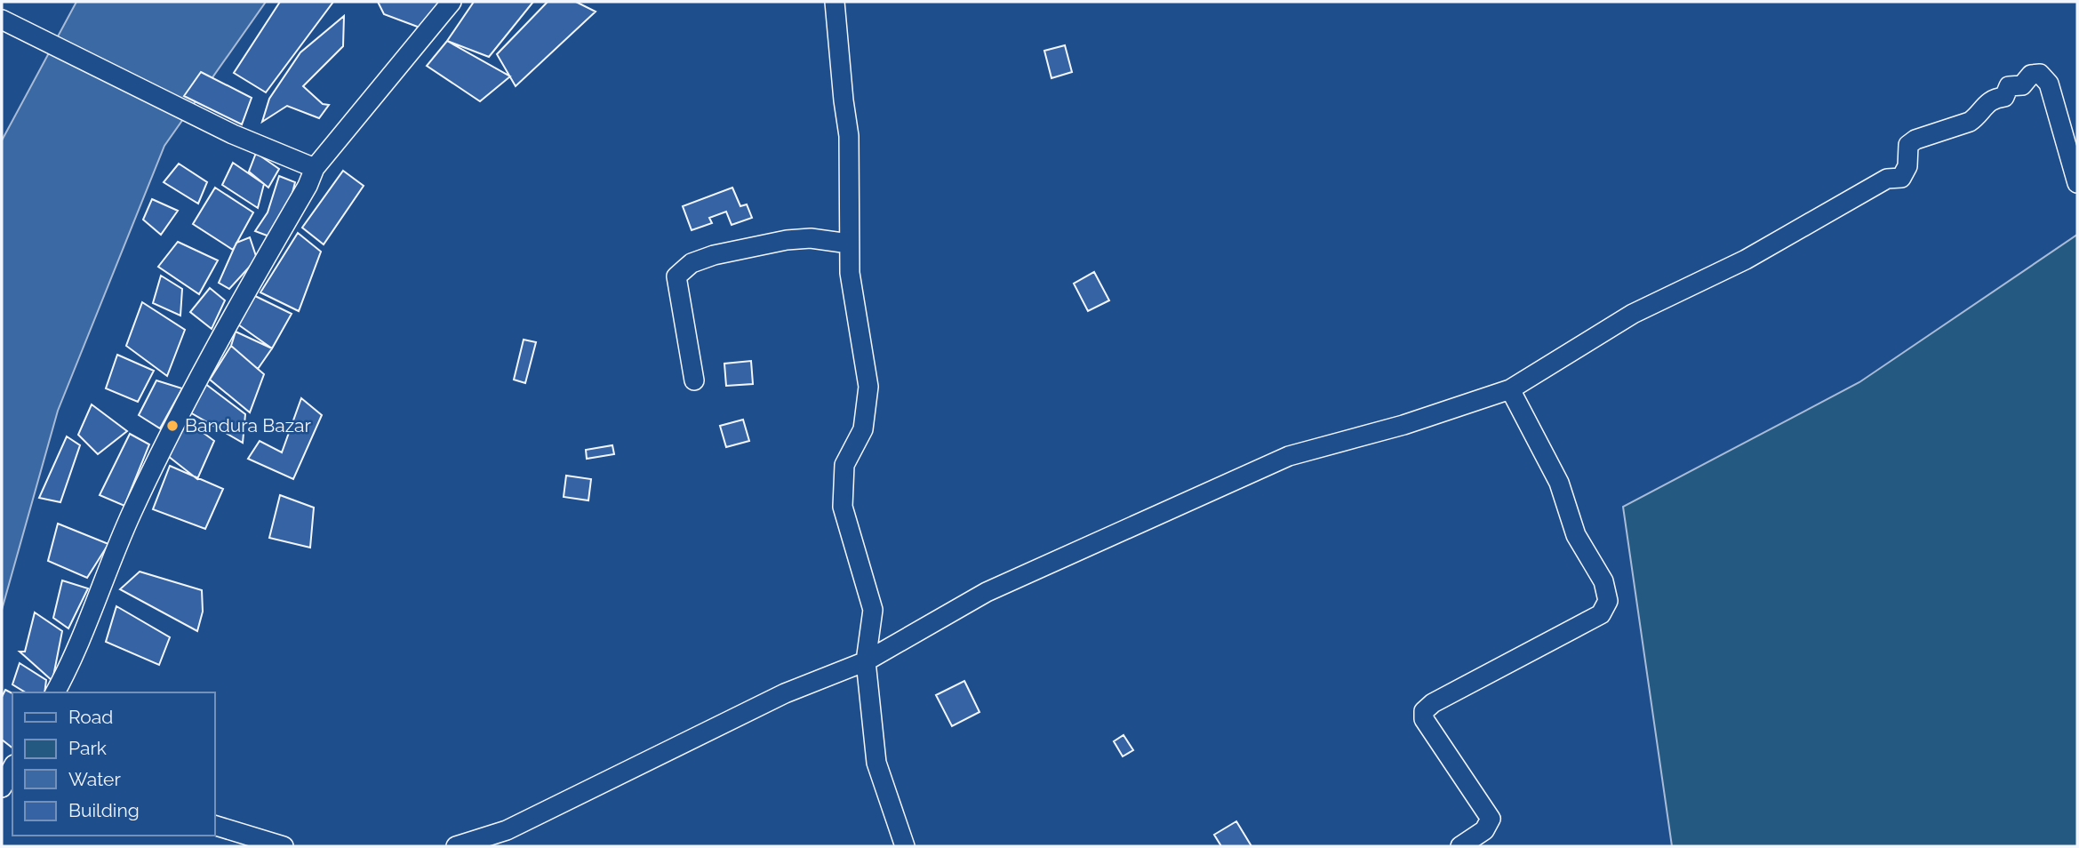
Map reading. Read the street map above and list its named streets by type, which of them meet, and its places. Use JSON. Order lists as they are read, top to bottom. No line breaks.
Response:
{"places":["Bandura Bazar"],"legend":["Road","Park","Water","Building"]}
